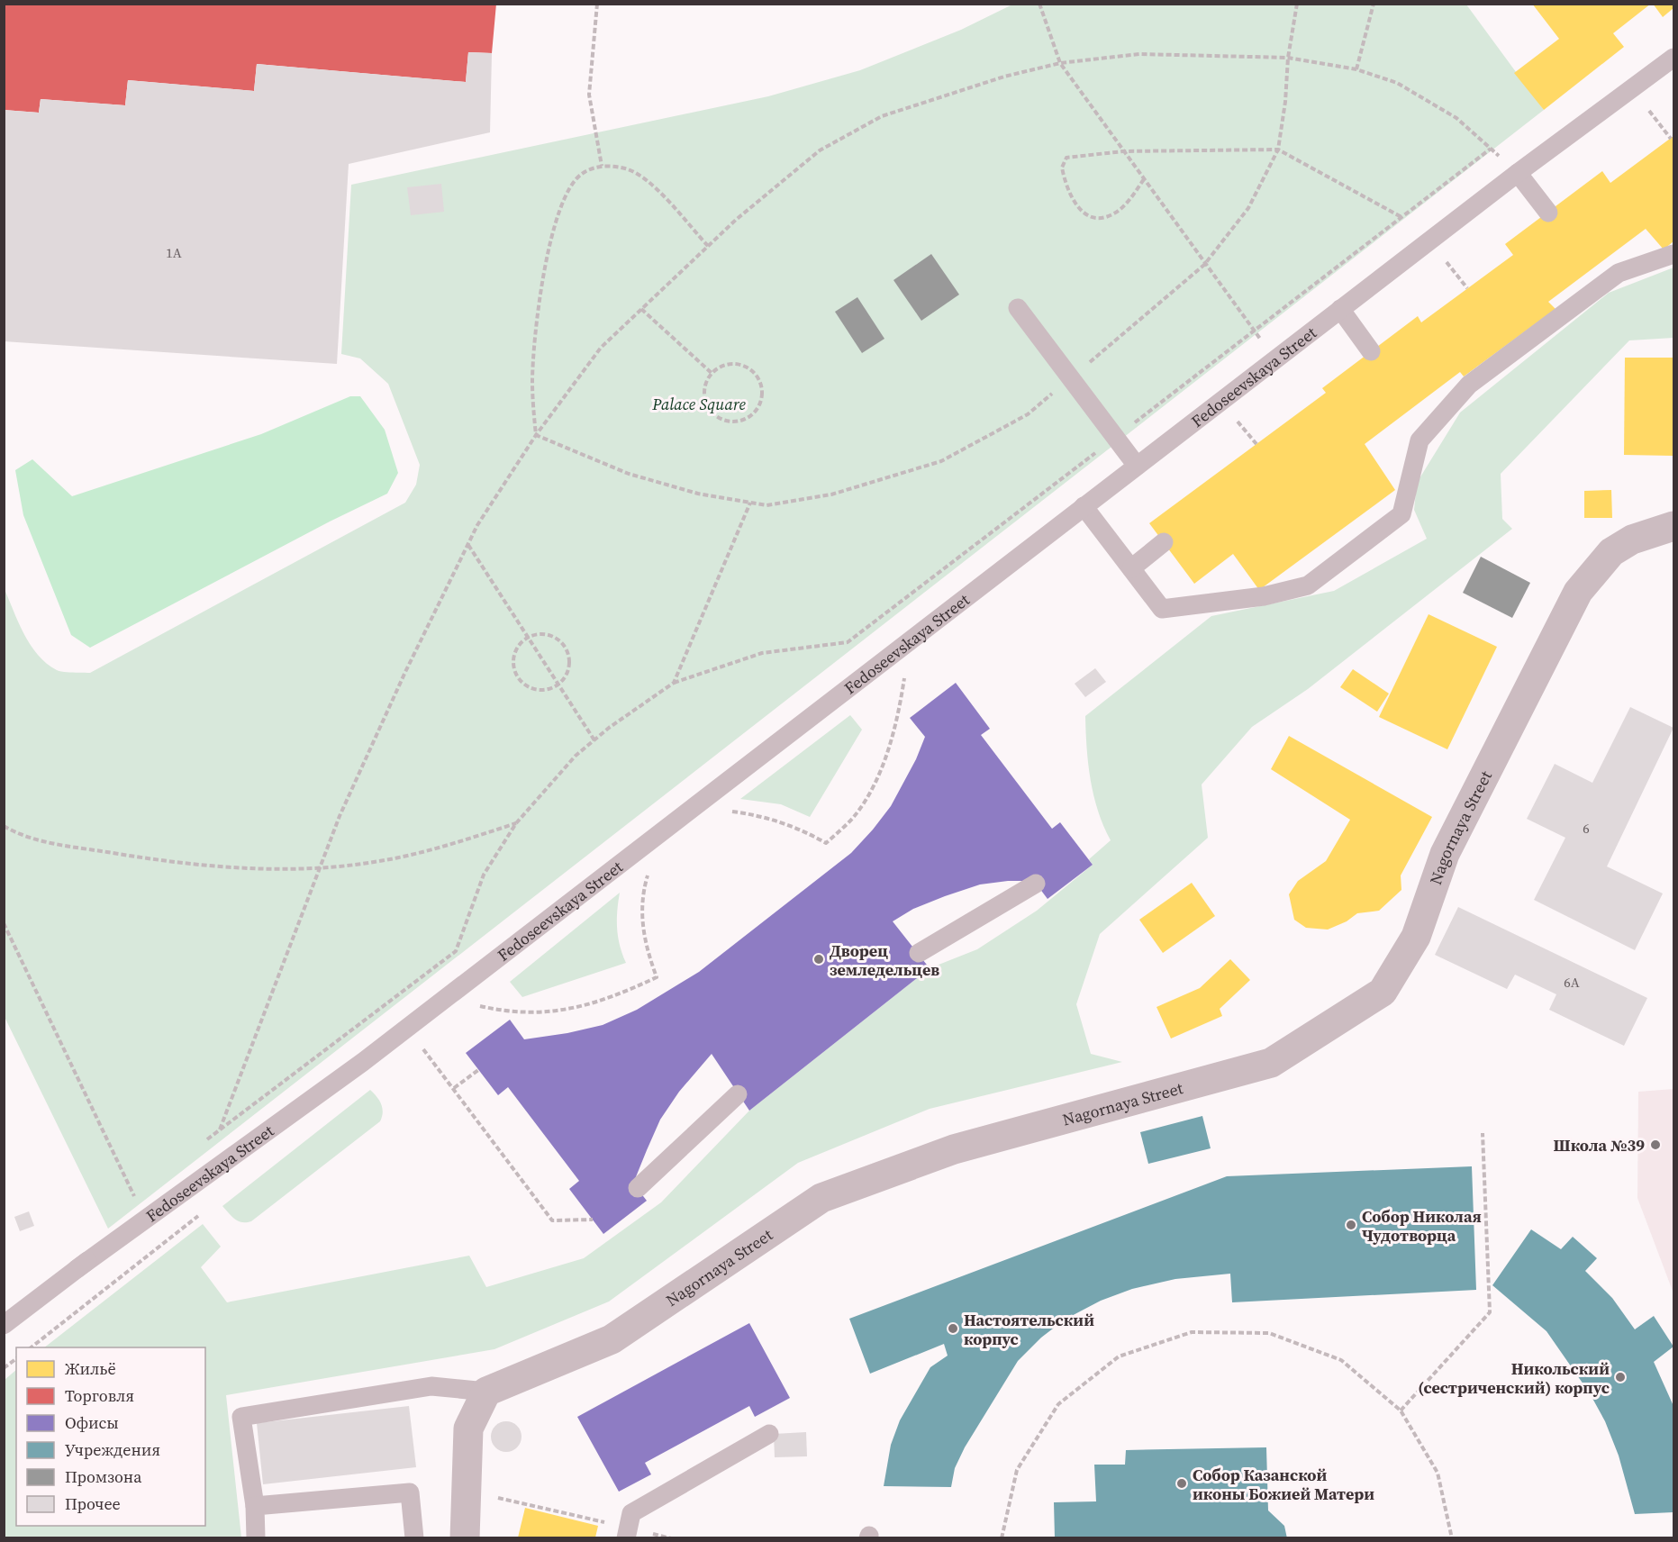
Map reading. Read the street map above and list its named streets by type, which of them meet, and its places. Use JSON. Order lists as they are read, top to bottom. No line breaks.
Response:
{"streets":{"street":["Nagornaya Street"],"lane":["Fedoseevskaya Street"]},"parks":["Palace Square"],"places":["Дворец земледельцев","Школа №39","Собор Николая Чудотворца","Настоятельский корпус","Никольский (сестриченский) корпус","Собор Казанской иконы Божией Матери"],"house_numbers":["1А","6","6А"],"legend":["Жильё","Торговля","Офисы","Учреждения","Промзона","Прочее"]}
